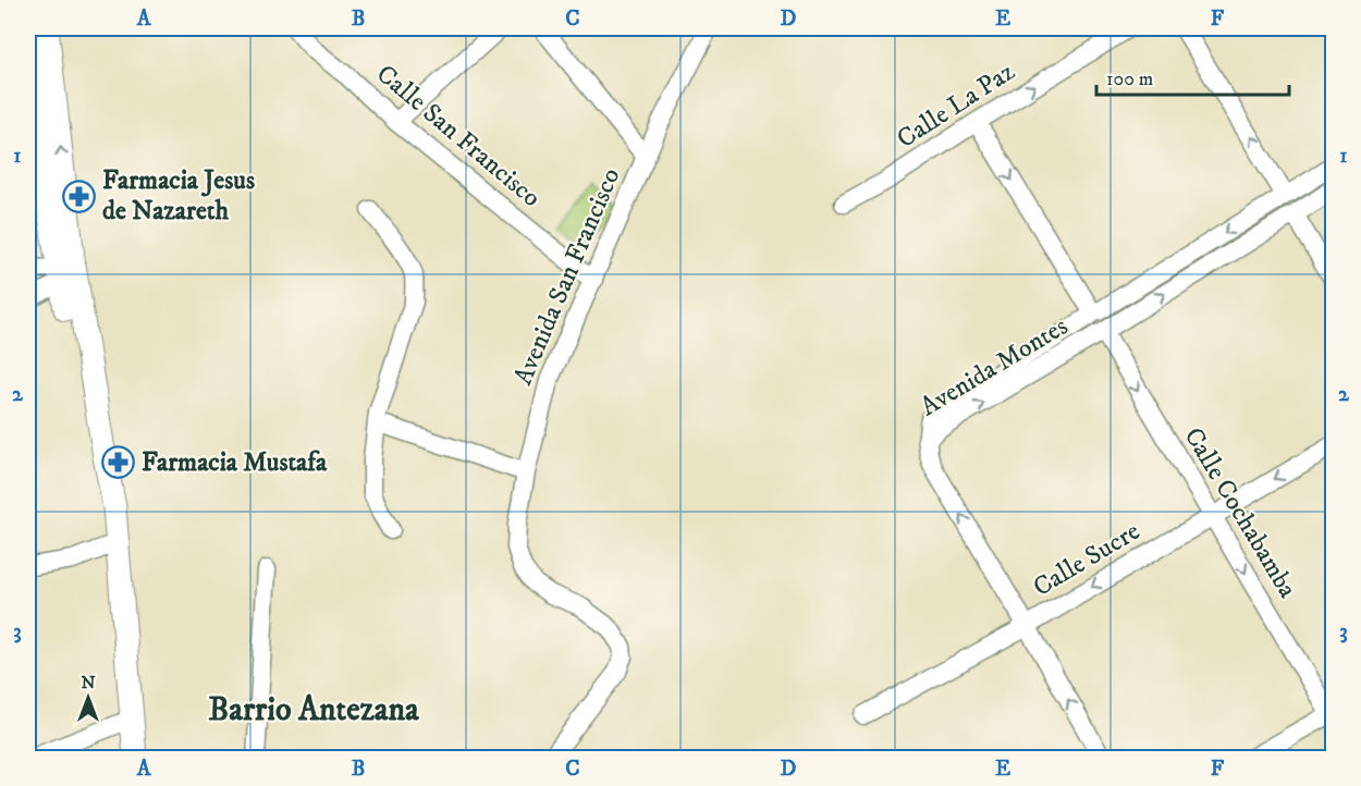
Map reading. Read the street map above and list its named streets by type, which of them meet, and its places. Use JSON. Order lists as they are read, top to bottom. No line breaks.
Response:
{"streets":{"street":["Calle La Paz","Calle San Francisco","Avenida San Francisco","Avenida Montes","Calle Cochabamba","Calle Sucre"]},"crossings":[["Calle San Francisco","Avenida San Francisco"],["Avenida Montes","Calle Cochabamba"],["Calle Cochabamba","Calle Sucre"]],"one_way":["Calle La Paz","Calle Cochabamba","Calle Sucre"],"districts":["Barrio Antezana"],"places":{"pharmacy":["Farmacia Jesus de Nazareth","Farmacia Mustafa"]},"scale_bar":"100 m","north":"top","grid":{"columns":["A","B","C","D","E","F"],"rows":["1","2","3"]}}
